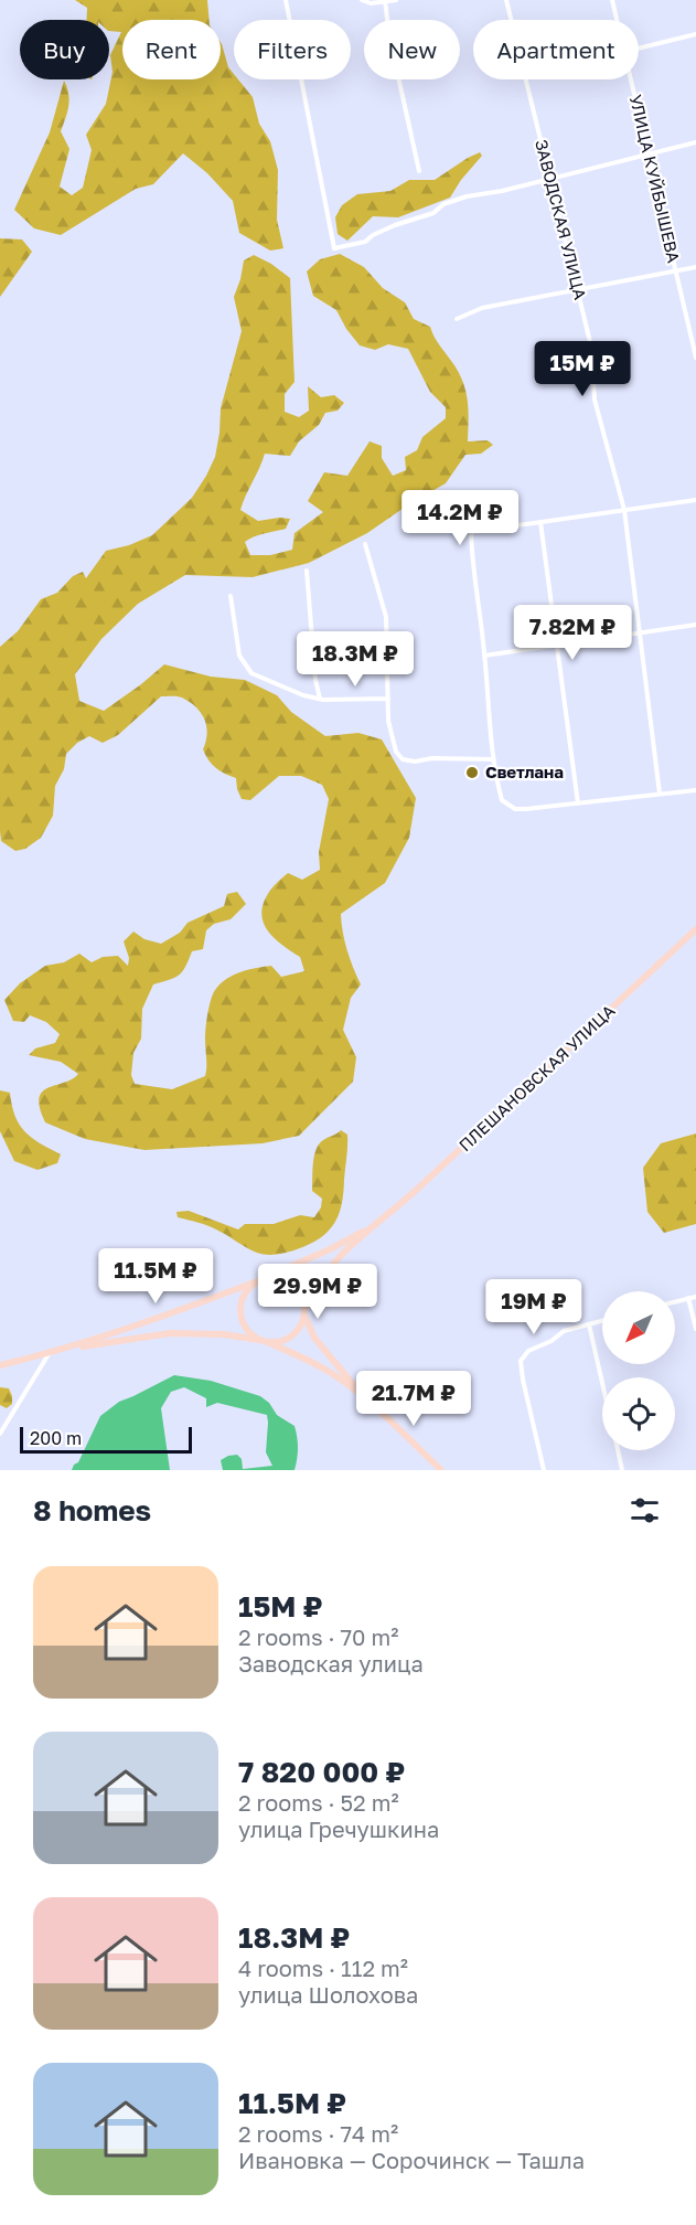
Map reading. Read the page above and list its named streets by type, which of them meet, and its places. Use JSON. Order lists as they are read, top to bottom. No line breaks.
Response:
{"streets":{"main road":["ПЛЕШАНОВСКАЯ УЛИЦА"],"street":["УЛИЦА КУЙБЫШЕВА","ЗАВОДСКАЯ УЛИЦА"]},"places":["Светлана"],"scale_bar":"200 m","north":"bottom left","page":{"chip":["Buy","Rent","Filters","New","Apartment"],"price":["15M ₽","14.2M ₽","7.82M ₽","18.3M ₽","11.5M ₽","29.9M ₽","19M ₽","21.7M ₽"],"scale":"200 m","heading":"8 homes","list":[{"name":"15M ₽","note":"2 rooms · 70 m² · Заводская улица"},{"name":"7 820 000 ₽","note":"2 rooms · 52 m² · улица Гречушкина"},{"name":"18.3M ₽","note":"4 rooms · 112 m² · улица Шолохова"},{"name":"11.5M ₽","note":"2 rooms · 74 m² · Ивановка — Сорочинск — Ташла"}]}}
